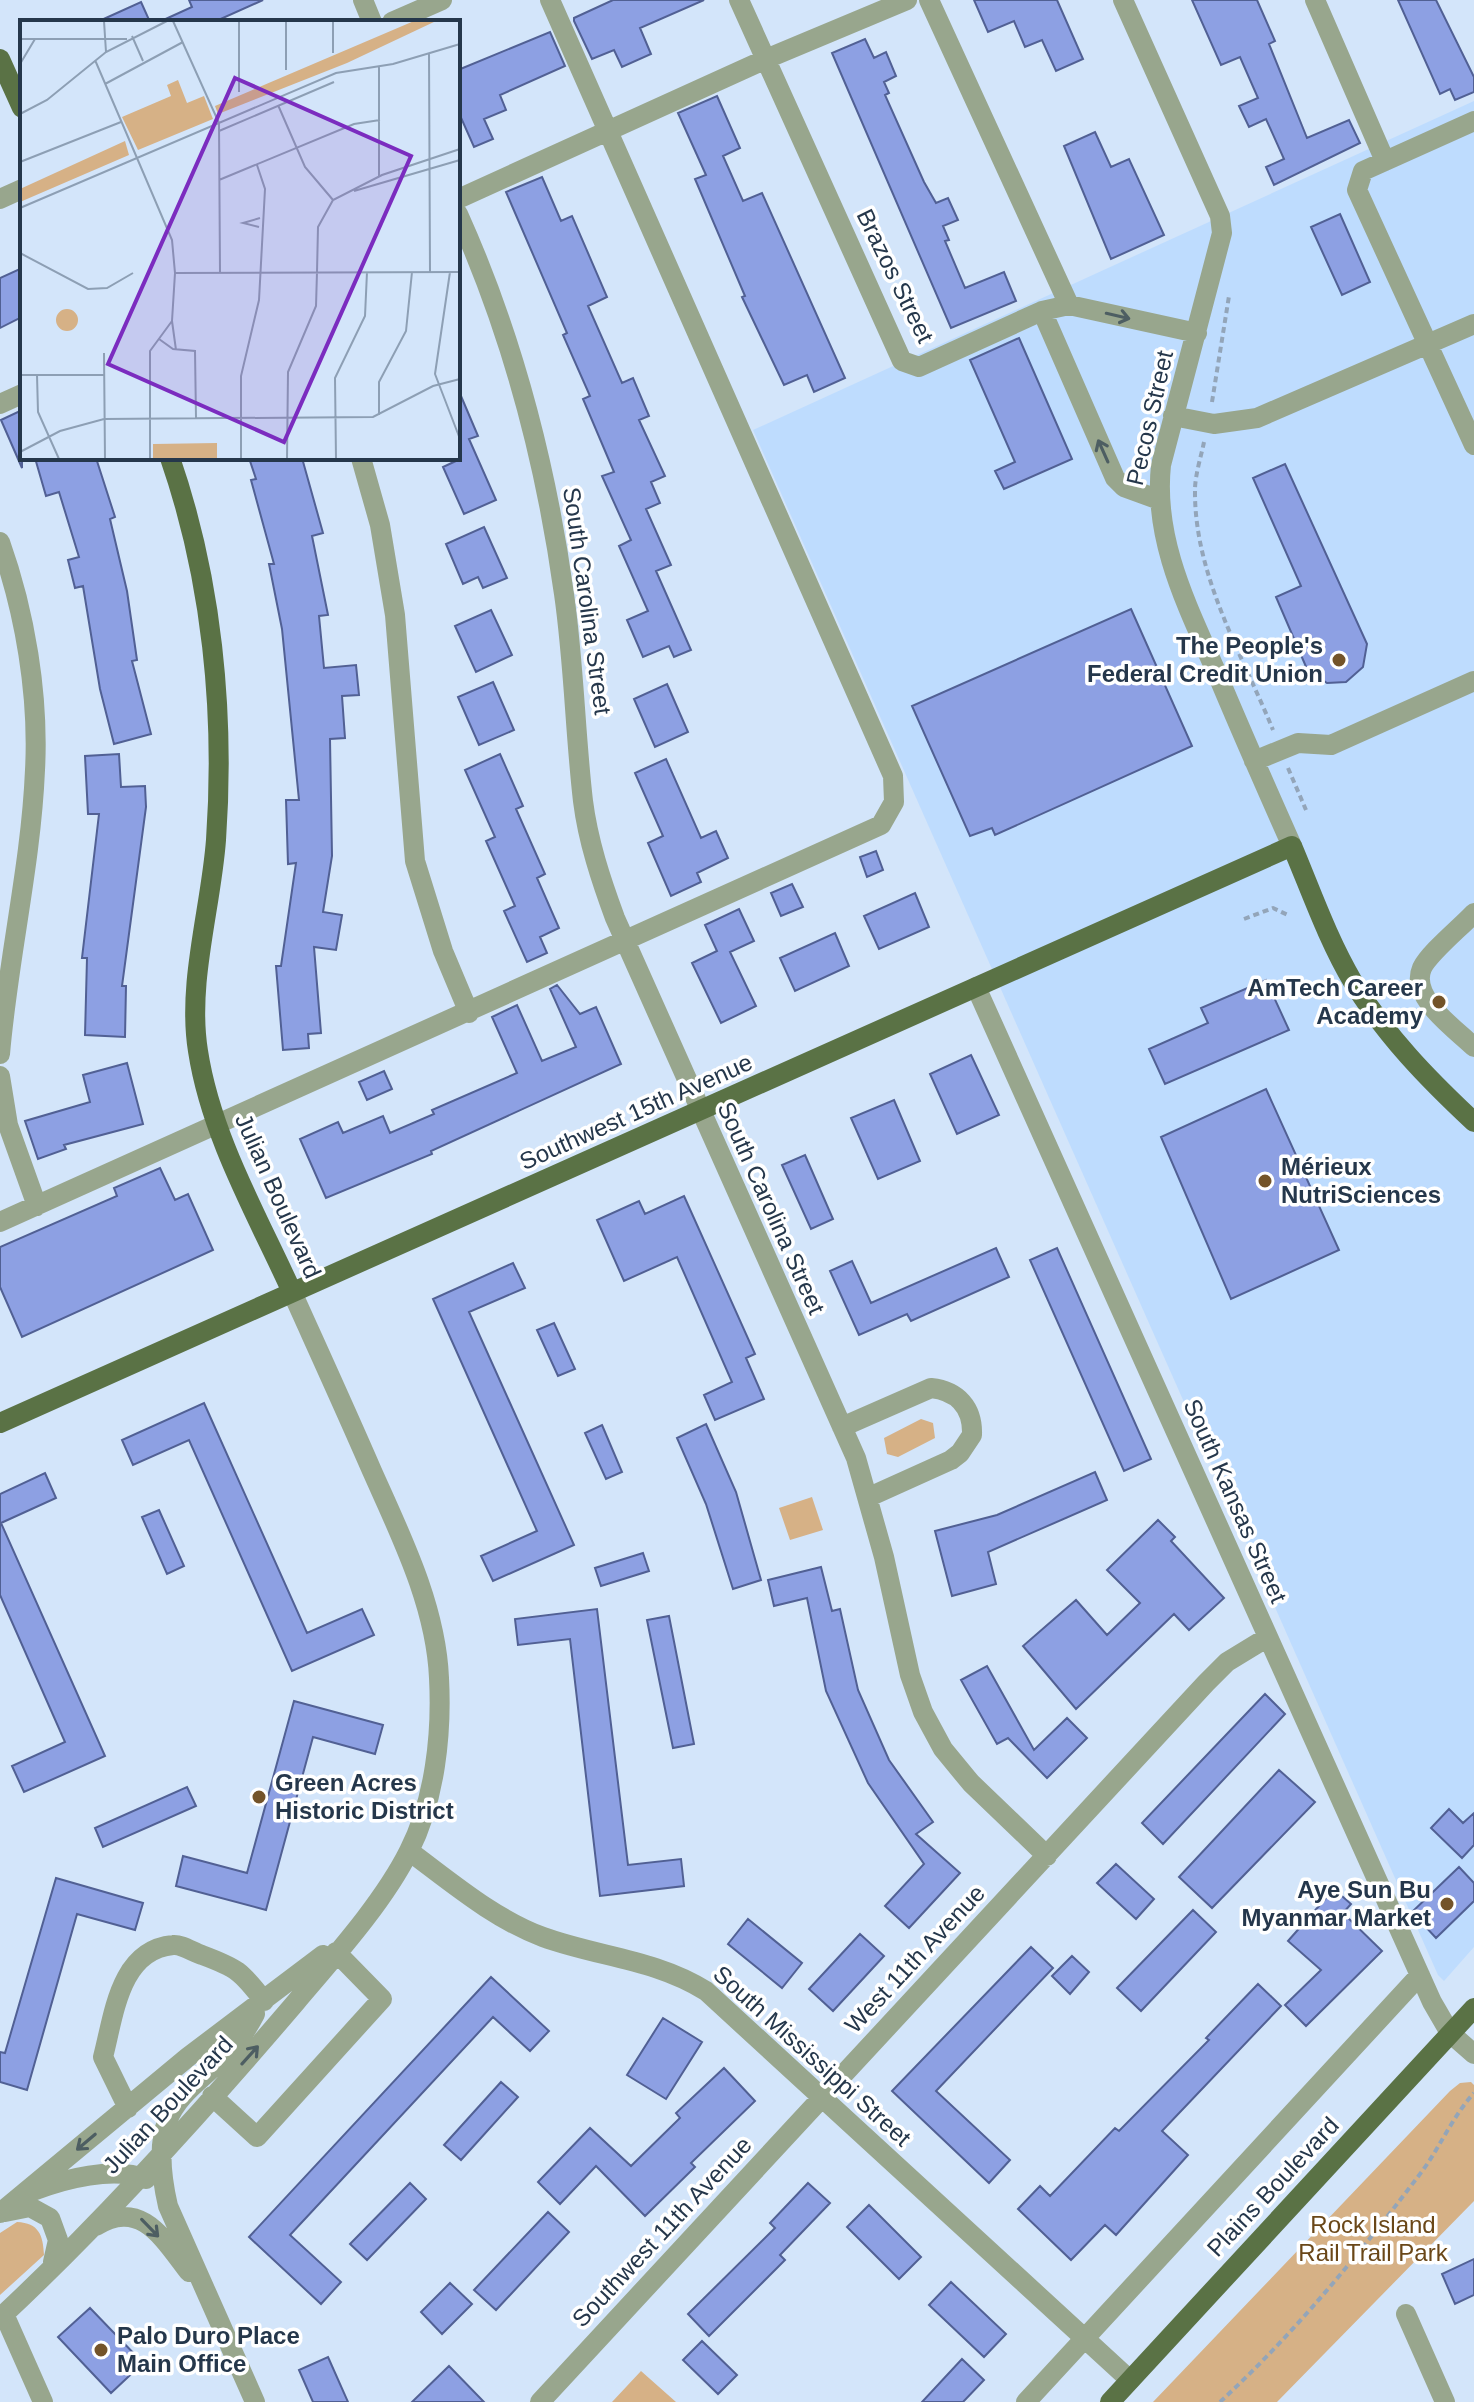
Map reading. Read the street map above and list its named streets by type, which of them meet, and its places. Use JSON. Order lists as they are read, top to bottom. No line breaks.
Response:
{"streets":{"main road":["Pecos Street","Southwest 15th Avenue","Julian Boulevard","Plains Boulevard"],"street":["Brazos Street","South Carolina Street","South Kansas Street","West 11th Avenue","South Mississippi Street","Southwest 11th Avenue"]},"crossings":[["Pecos Street","Southwest 15th Avenue"],["South Carolina Street","Southwest 15th Avenue"],["South Carolina Street","West 11th Avenue"],["Southwest 15th Avenue","Julian Boulevard"],["Southwest 15th Avenue","South Kansas Street"],["Julian Boulevard","South Mississippi Street"],["South Kansas Street","Plains Boulevard"],["West 11th Avenue","South Mississippi Street"],["West 11th Avenue","Southwest 11th Avenue"],["South Mississippi Street","Plains Boulevard"],["South Mississippi Street","Southwest 11th Avenue"]],"parks":["Rock Island Rail Trail Park"],"places":["The People's Federal Credit Union","AmTech Career Academy","Mérieux NutriSciences","Green Acres Historic District","Aye Sun Bu Myanmar Market","Palo Duro Place Main Office"]}
